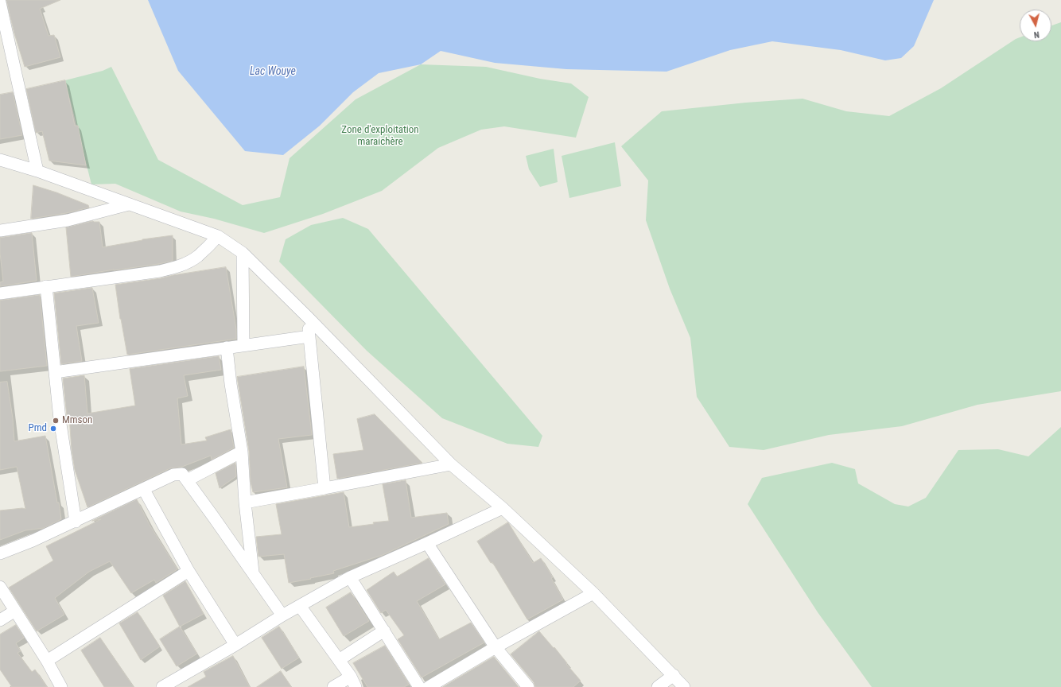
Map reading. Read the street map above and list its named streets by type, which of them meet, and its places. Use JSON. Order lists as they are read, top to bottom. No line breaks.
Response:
{"water":["Lac Wouye"],"parks":["Zone d'exploitation maraichère"],"places":["Mmson","Pmd"],"north":"bottom"}
